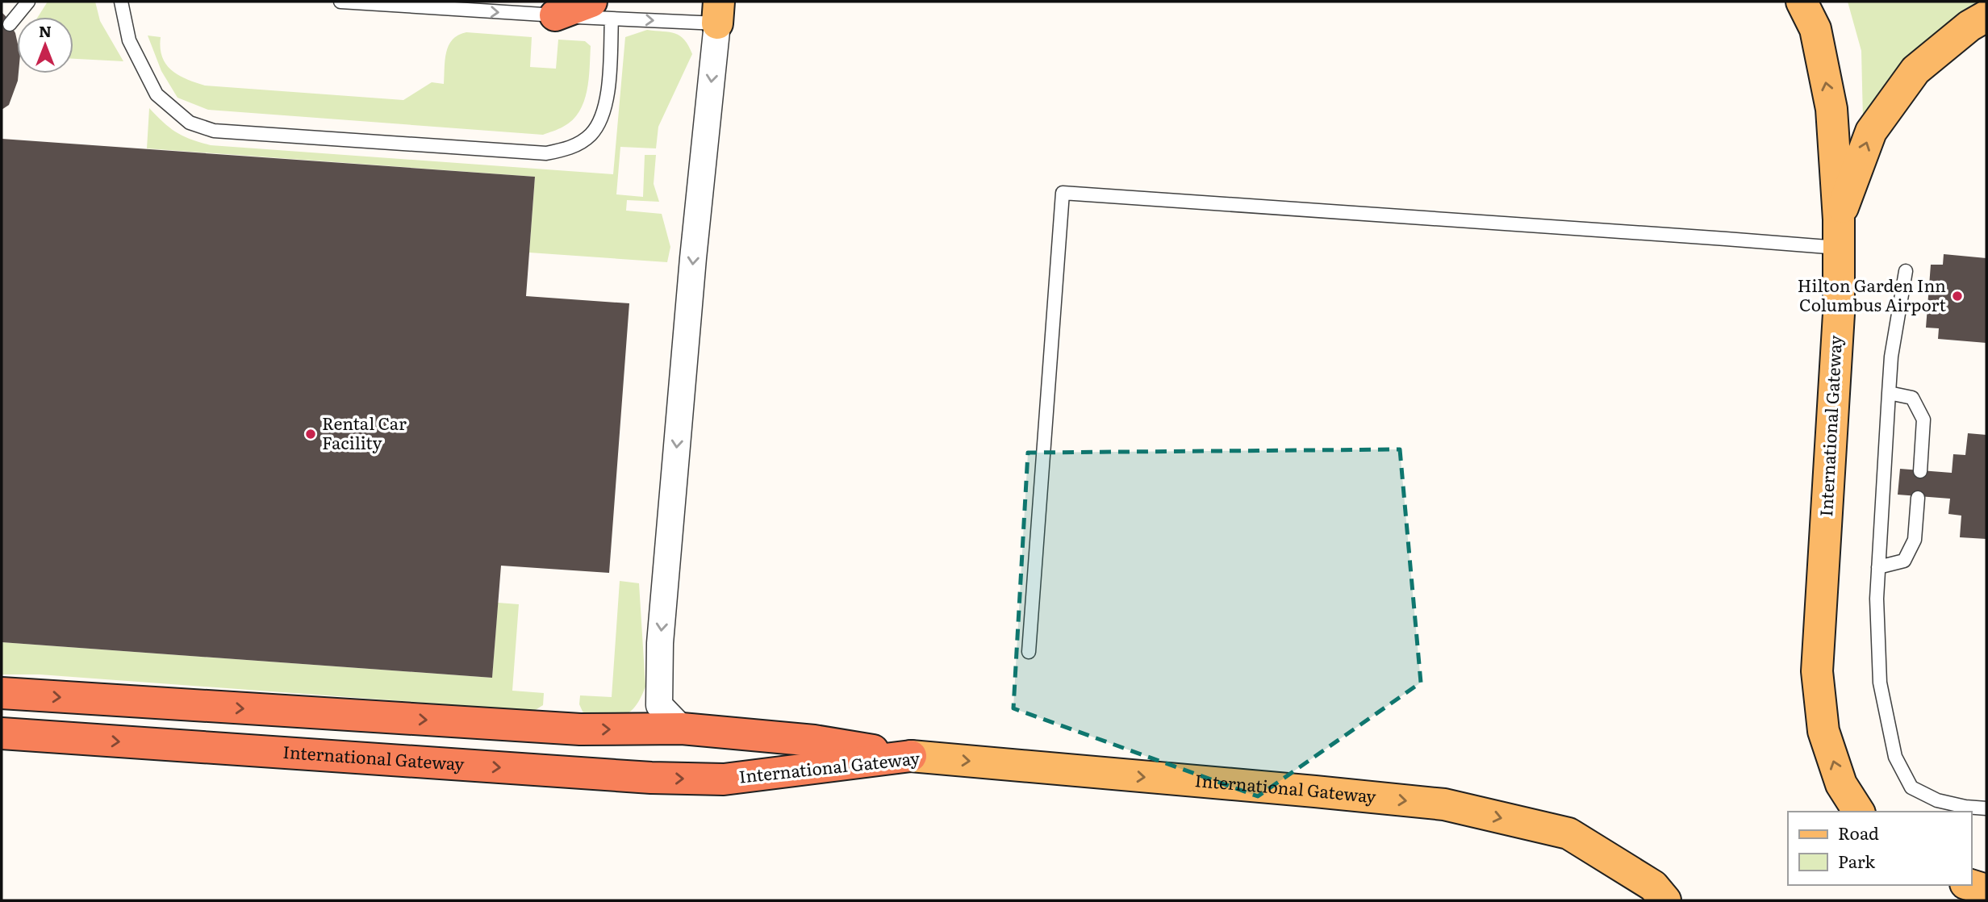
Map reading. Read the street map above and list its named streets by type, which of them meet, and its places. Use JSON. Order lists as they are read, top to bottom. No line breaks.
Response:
{"streets":{"highway":["International Gateway"]},"places":["Hilton Garden Inn Columbus Airport","Rental Car Facility"],"legend":["Road","Park"],"north":"top"}
